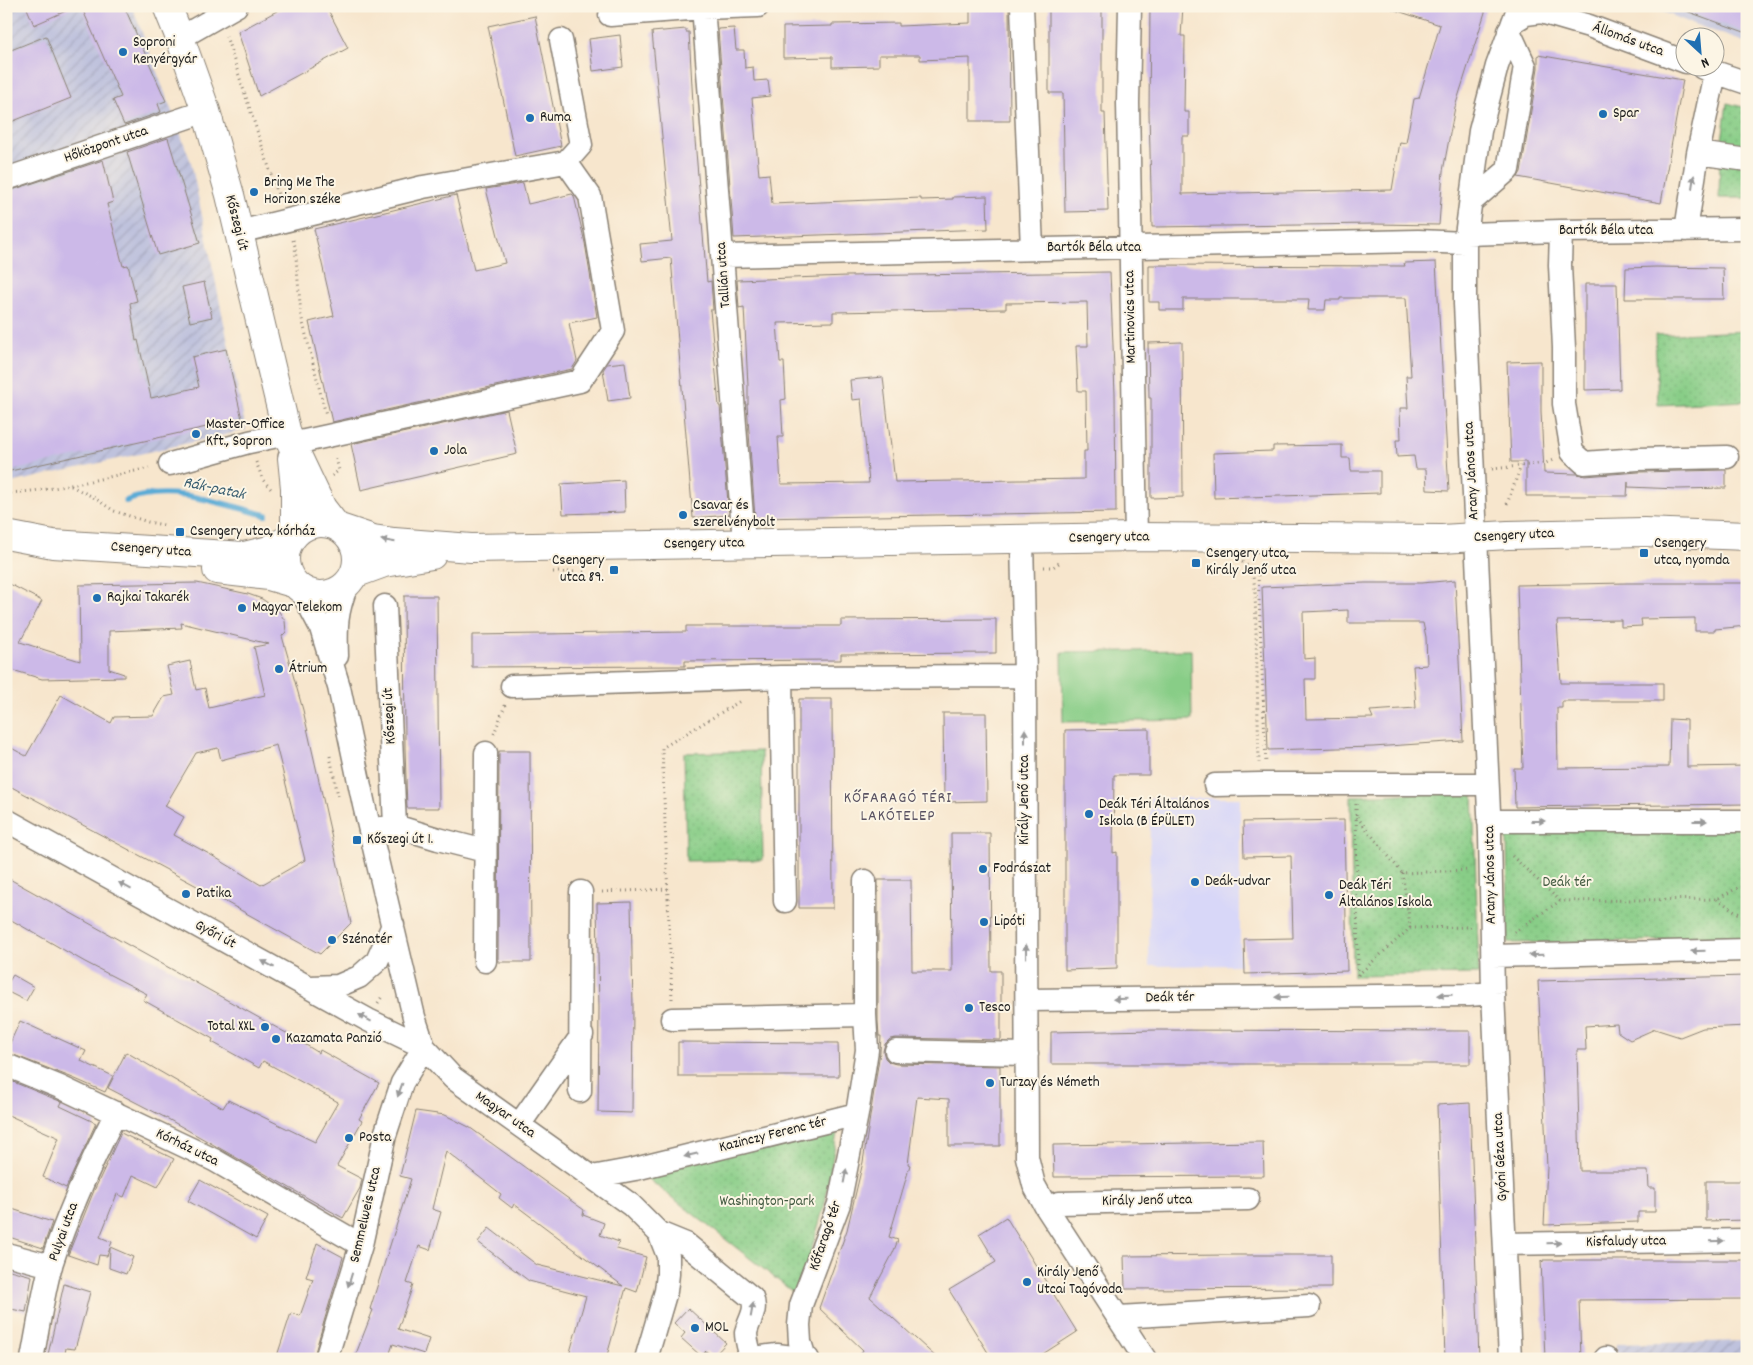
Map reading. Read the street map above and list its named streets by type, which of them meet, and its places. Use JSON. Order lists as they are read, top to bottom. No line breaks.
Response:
{"streets":{"main road":["Kőszegi út","Csengery utca"],"street":["Állomás utca","Hőközpont utca","Bartók Béla utca","Tallián utca","Martinovics utca","Arany János utca","Király Jenő utca","Győri út","Deák tér","Magyar utca","Kazinczy Ferenc tér","Kórház utca","Gyóni Géza utca","Semmelweis utca","Pulyai utca","Kőfaragó tér","Kisfaludy utca"]},"crossings":[["Állomás utca","Arany János utca"],["Hőközpont utca","Kőszegi út"],["Kőszegi út","Csengery utca"],["Bartók Béla utca","Tallián utca"],["Bartók Béla utca","Martinovics utca"],["Bartók Béla utca","Arany János utca"],["Tallián utca","Csengery utca"],["Martinovics utca","Csengery utca"],["Arany János utca","Csengery utca"],["Arany János utca","Gyóni Géza utca"],["Csengery utca","Király Jenő utca"],["Király Jenő utca","Deák tér"],["Győri út","Magyar utca"],["Győri út","Semmelweis utca"],["Deák tér","Gyóni Géza utca"],["Magyar utca","Kazinczy Ferenc tér"],["Magyar utca","Semmelweis utca"],["Kazinczy Ferenc tér","Kőfaragó tér"],["Kórház utca","Semmelweis utca"],["Kórház utca","Pulyai utca"],["Gyóni Géza utca","Kisfaludy utca"]],"one_way":["Győri út","Deák tér","Semmelweis utca","Kisfaludy utca"],"districts":["KŐFARAGÓ TÉRI LAKÓTELEP"],"water":["Rák-patak"],"parks":["Deák tér","Washington-park"],"places":{"other":["Soproni Kenyérgyár","Spar","Ruma","Bring Me The Horizon széke","Master-Office Kft., Sopron","Jola","Csavar és szerelvénybolt","Rajkai Takarék","Magyar Telekom","Átrium","Deák Téri Általános Iskola (B ÉPÜLET)","Fodrászat","Deák-udvar","Patika","Deák Téri Általános Iskola","Lipóti","Szénatér","Tesco","Total XXL","Kazamata Panzió","Turzay és Németh","Posta","Király Jenő Utcai Tagóvoda","MOL"],"transit":["Csengery utca, kórház","Csengery utca, nyomda","Csengery utca, Király Jenő utca","Csengery utca 89.","Kőszegi út 1."]},"north":"bottom right"}
